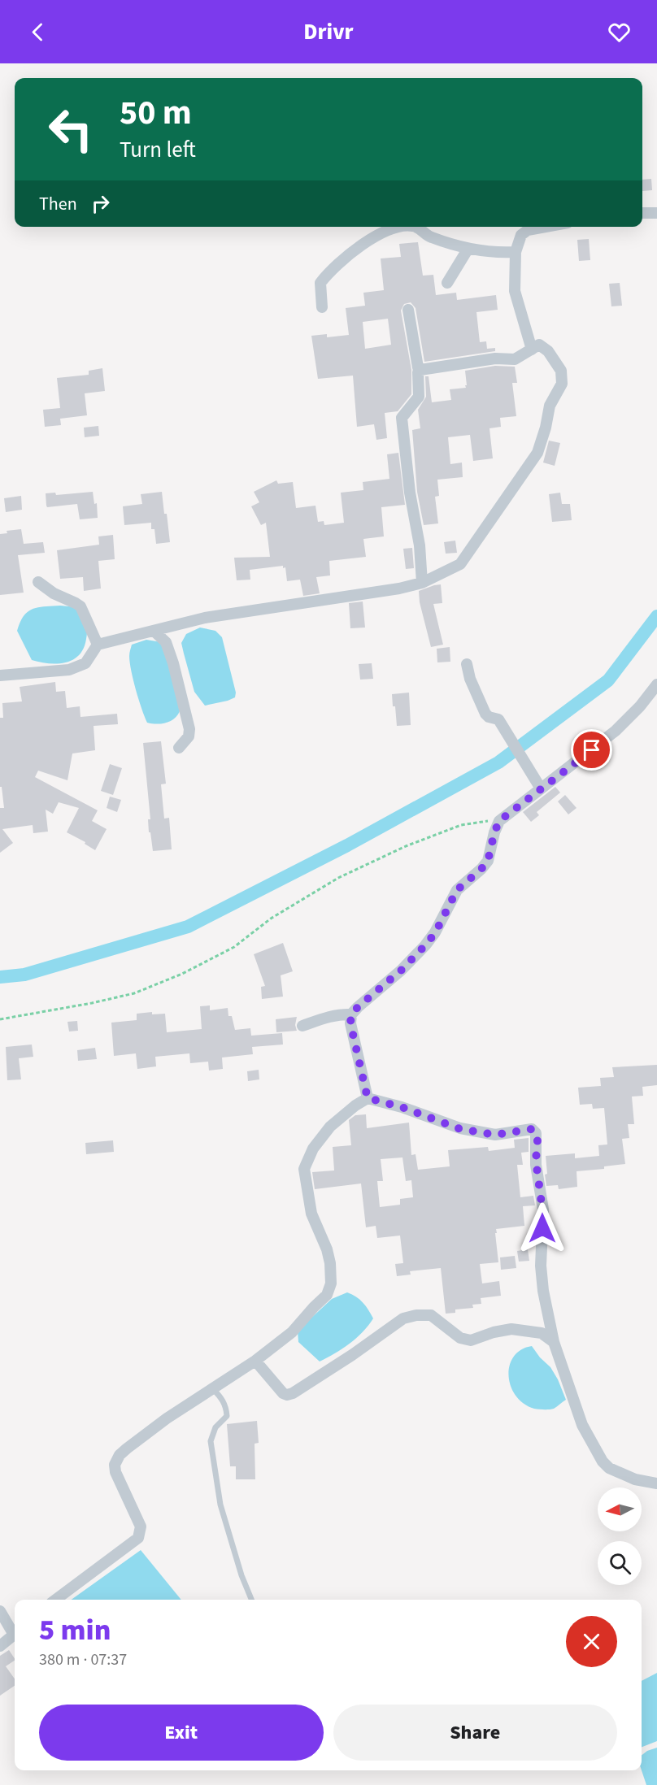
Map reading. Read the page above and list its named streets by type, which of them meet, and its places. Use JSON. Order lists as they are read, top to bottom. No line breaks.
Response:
{"north":"left","page":{"header":"Drivr","turn":["50 m","Turn left"],"then":"Then","heading":["5 min","380 m · 07:37"],"buttons":["Exit","Share"]}}
